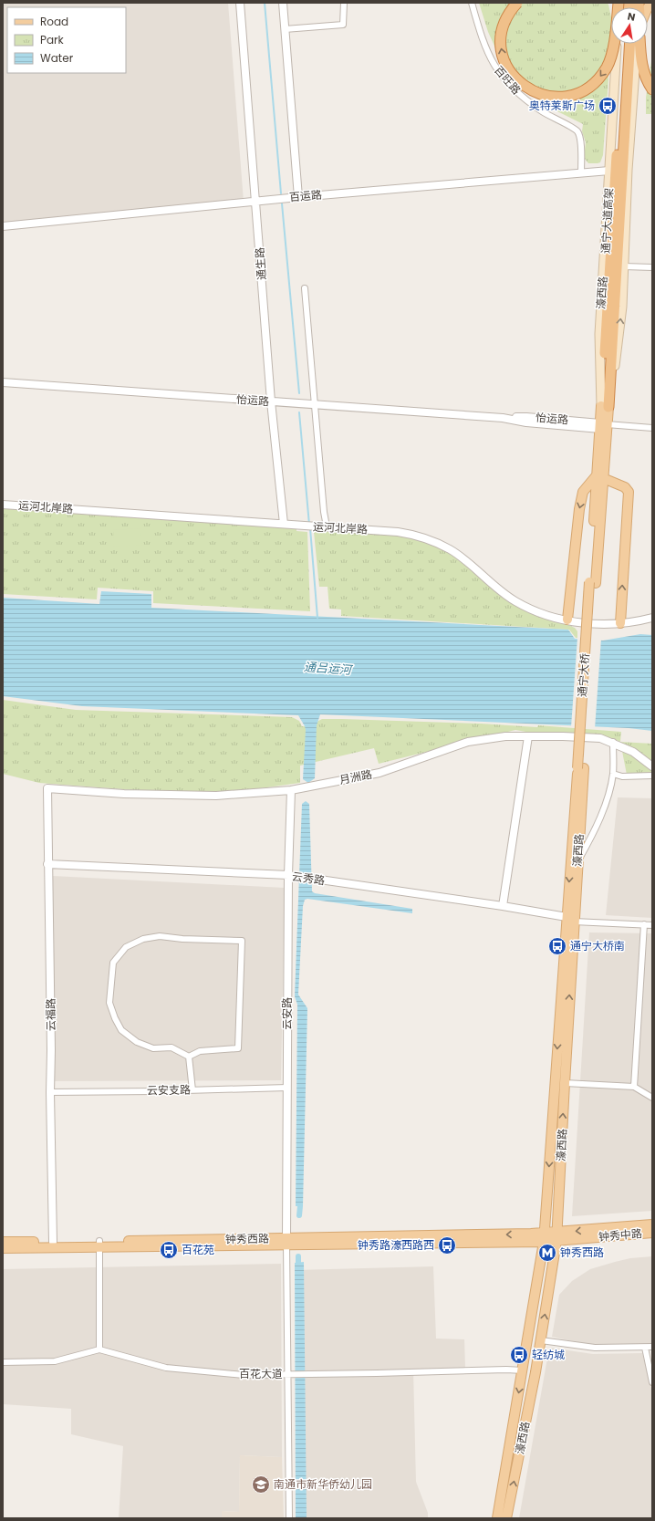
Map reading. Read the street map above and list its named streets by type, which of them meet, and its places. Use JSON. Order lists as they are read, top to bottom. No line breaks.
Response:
{"streets":{"highway":["通宁大道高架"],"main road":["濠西路","通宁大桥","钟秀中路","钟秀西路"],"street":["百旺路","百运路","通生路","怡运路","运河北岸路","月洲路","云秀路","云安路","云福路","云安支路","百花大道"]},"crossings":[["百旺路","百运路"],["百运路","通生路"],["百运路","濠西路"],["通宁大道高架","濠西路"],["通生路","怡运路"],["通生路","运河北岸路"],["濠西路","怡运路"],["濠西路","通宁大桥"],["濠西路","云秀路"],["濠西路","钟秀中路"],["濠西路","钟秀西路"],["濠西路","百花大道"],["月洲路","云安路"],["月洲路","云福路"],["云秀路","云安路"],["云秀路","云福路"],["云安路","云安支路"],["云安路","钟秀西路"],["云福路","云安支路"],["云福路","钟秀西路"],["钟秀中路","钟秀西路"]],"water":["通吕运河"],"places":{"bus stop":["奥特莱斯广场","通宁大桥南","钟秀路濠西路西","百花苑","轻纺城"],"metro station":["钟秀西路"],"school or university":["南通市新华侨幼儿园"]},"legend":["Road","Park","Water"],"north":"top"}
